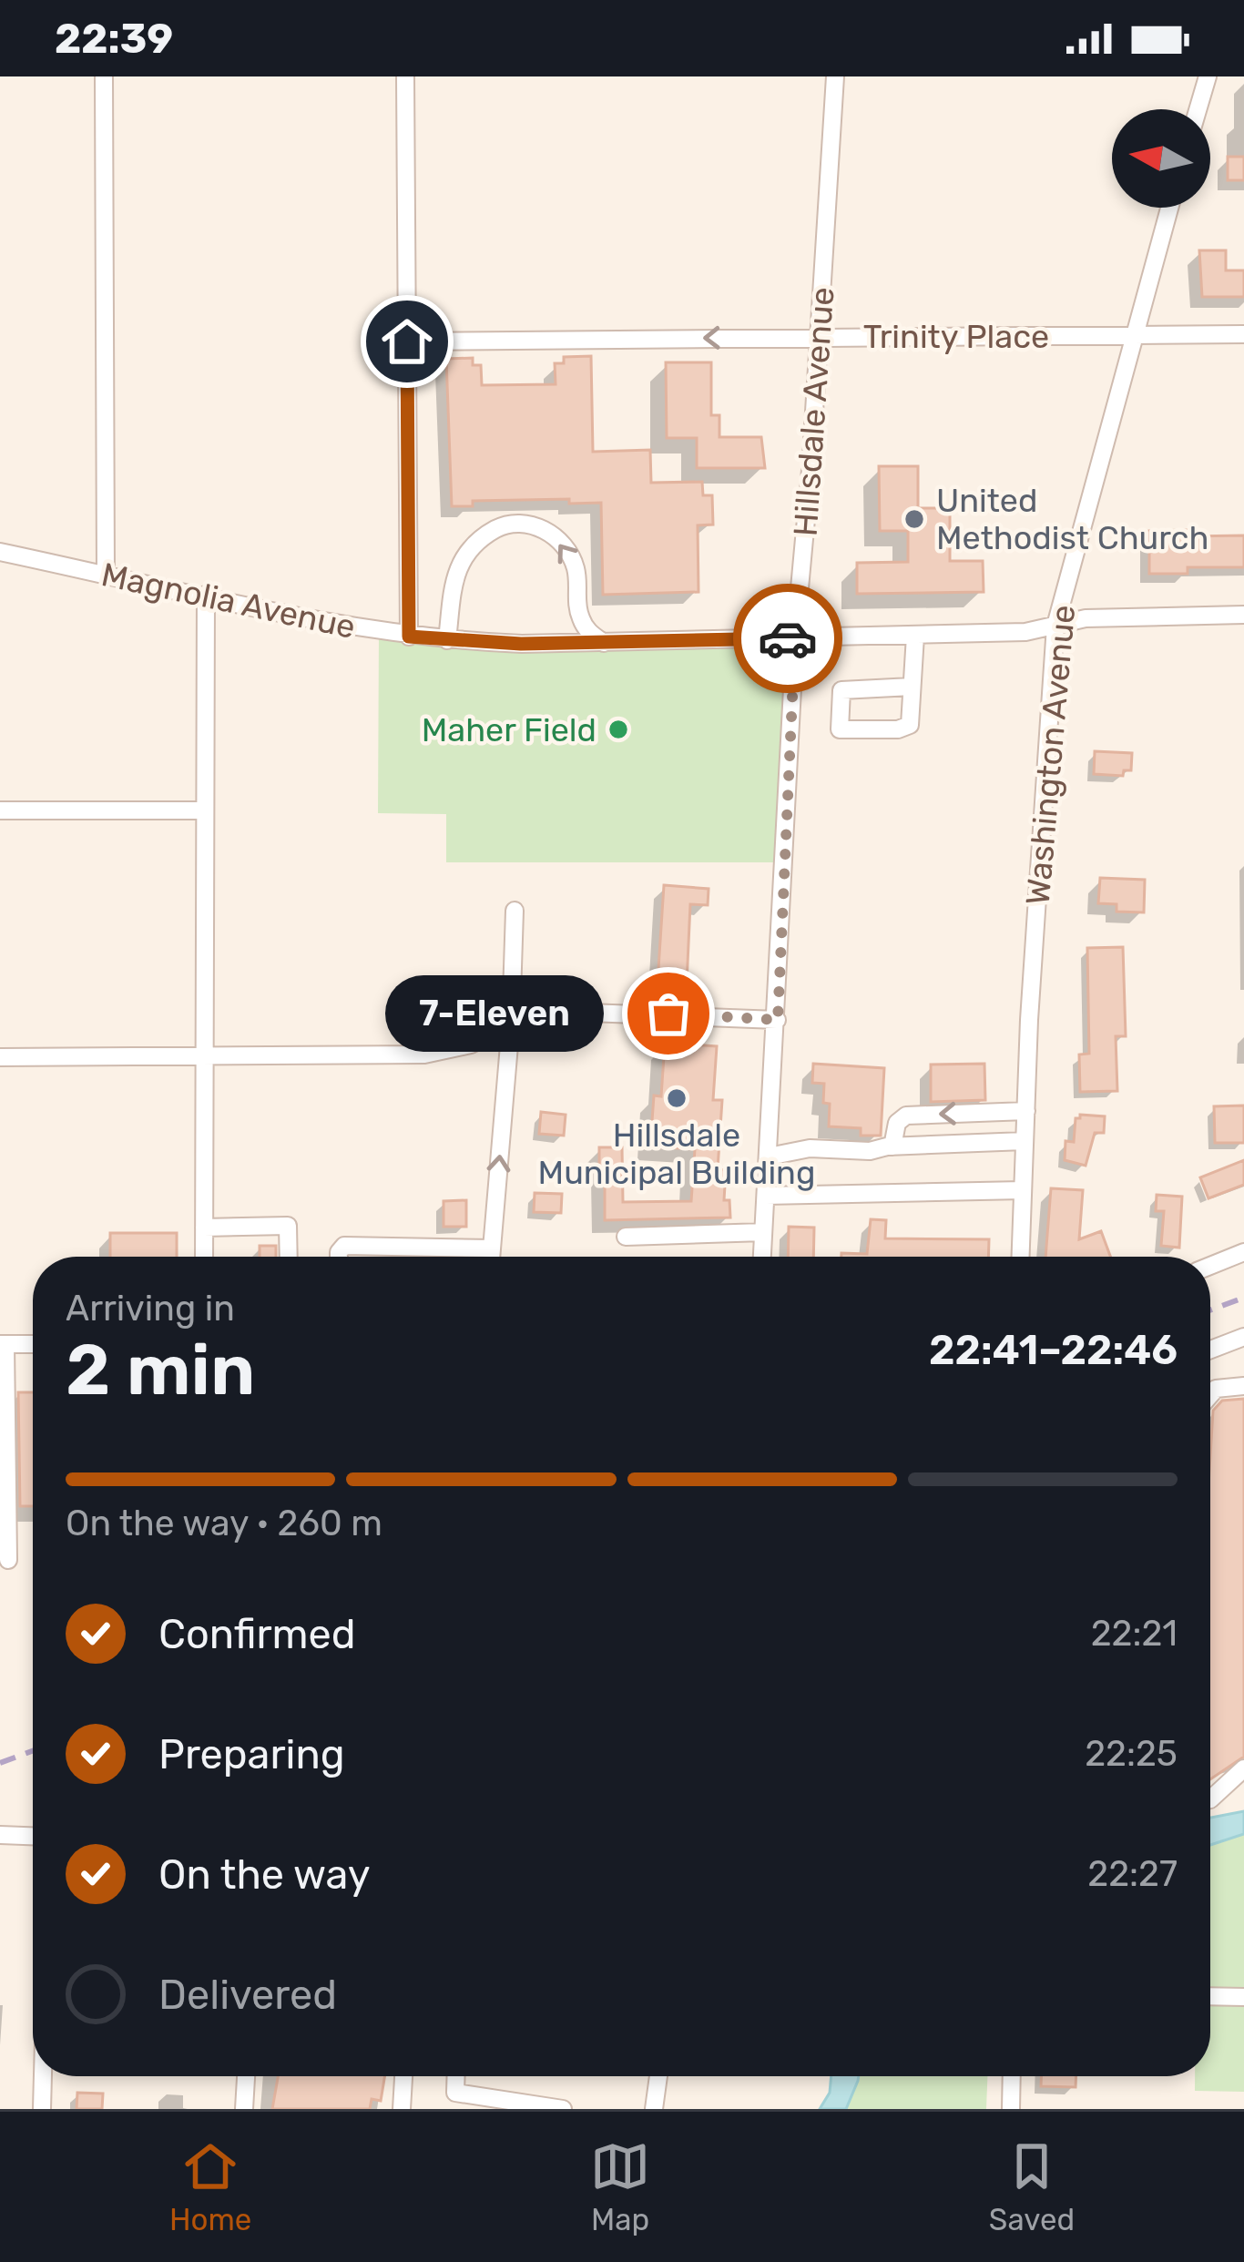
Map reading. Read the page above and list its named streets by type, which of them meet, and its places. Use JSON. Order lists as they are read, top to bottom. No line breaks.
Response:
{"streets":{"street":["Trinity Place","Hillsdale Avenue","Magnolia Avenue","Washington Avenue"]},"crossings":[["Trinity Place","Hillsdale Avenue"],["Trinity Place","Washington Avenue"],["Hillsdale Avenue","Magnolia Avenue"],["Magnolia Avenue","Washington Avenue"]],"one_way":["Trinity Place"],"places":["United Methodist Church","Maher Field","7-Eleven","Hillsdale Municipal Building"],"north":"left","page":{"status":"22:39","bubble":"7-Eleven","heading":["2 min","Arriving in","22:41–22:46"],"bar":"On the way · 260 m","list":[["Confirmed","22:21"],["Preparing","22:25"],["On the way","22:27"],"Delivered"],"tabs":["Home","Map","Saved"]}}
